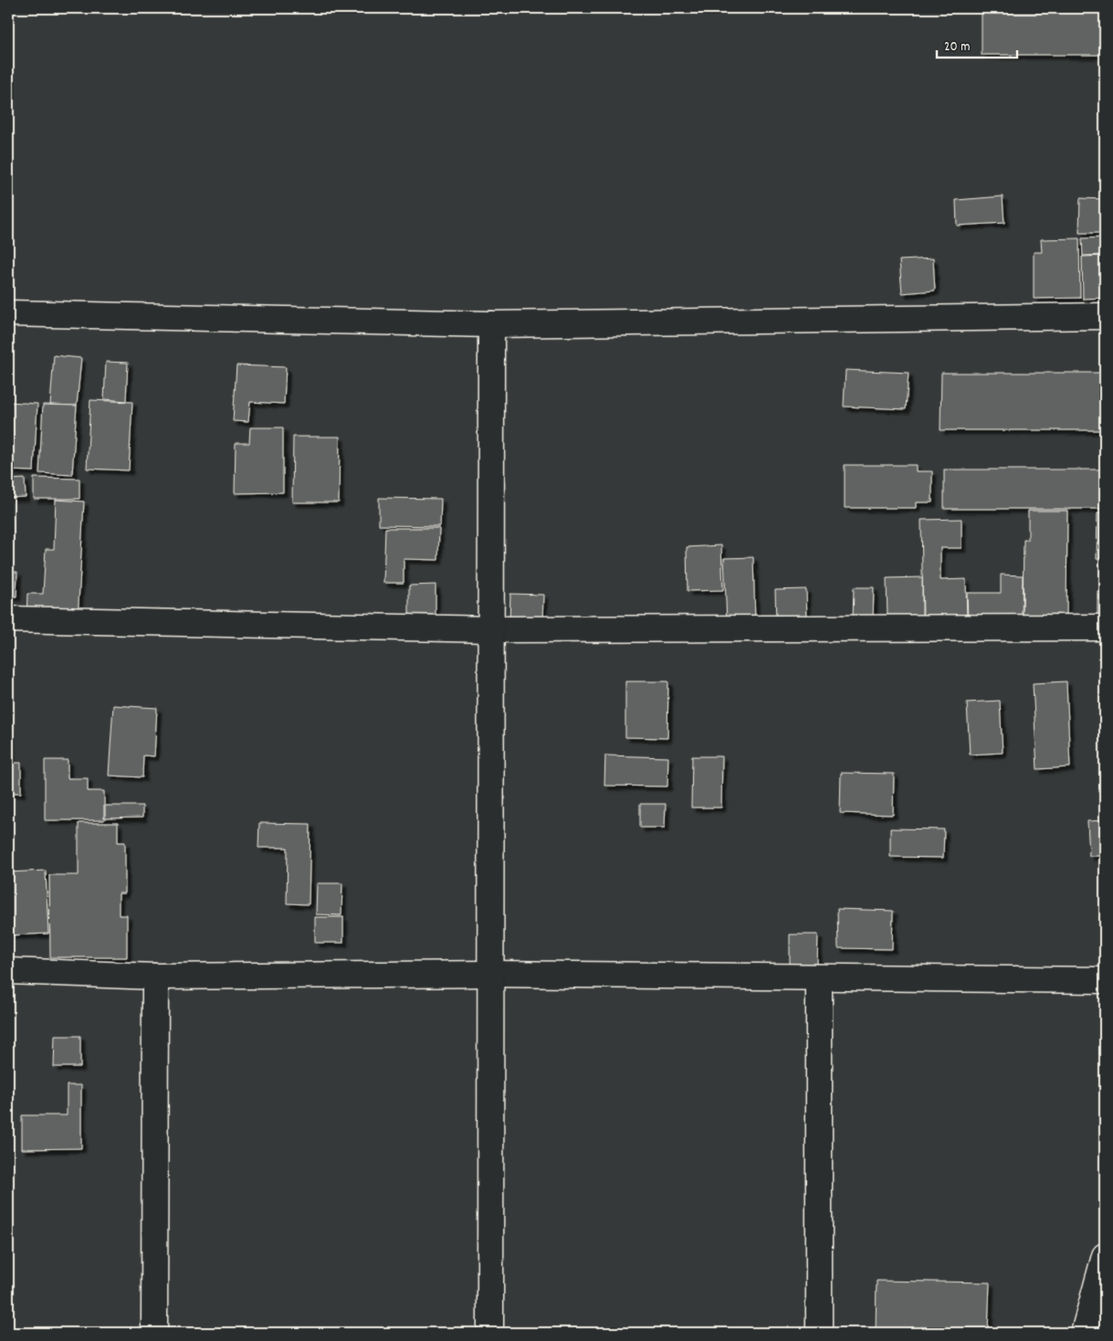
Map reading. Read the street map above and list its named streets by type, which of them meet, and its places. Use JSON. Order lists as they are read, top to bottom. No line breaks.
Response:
{"scale_bar":"20 m"}
